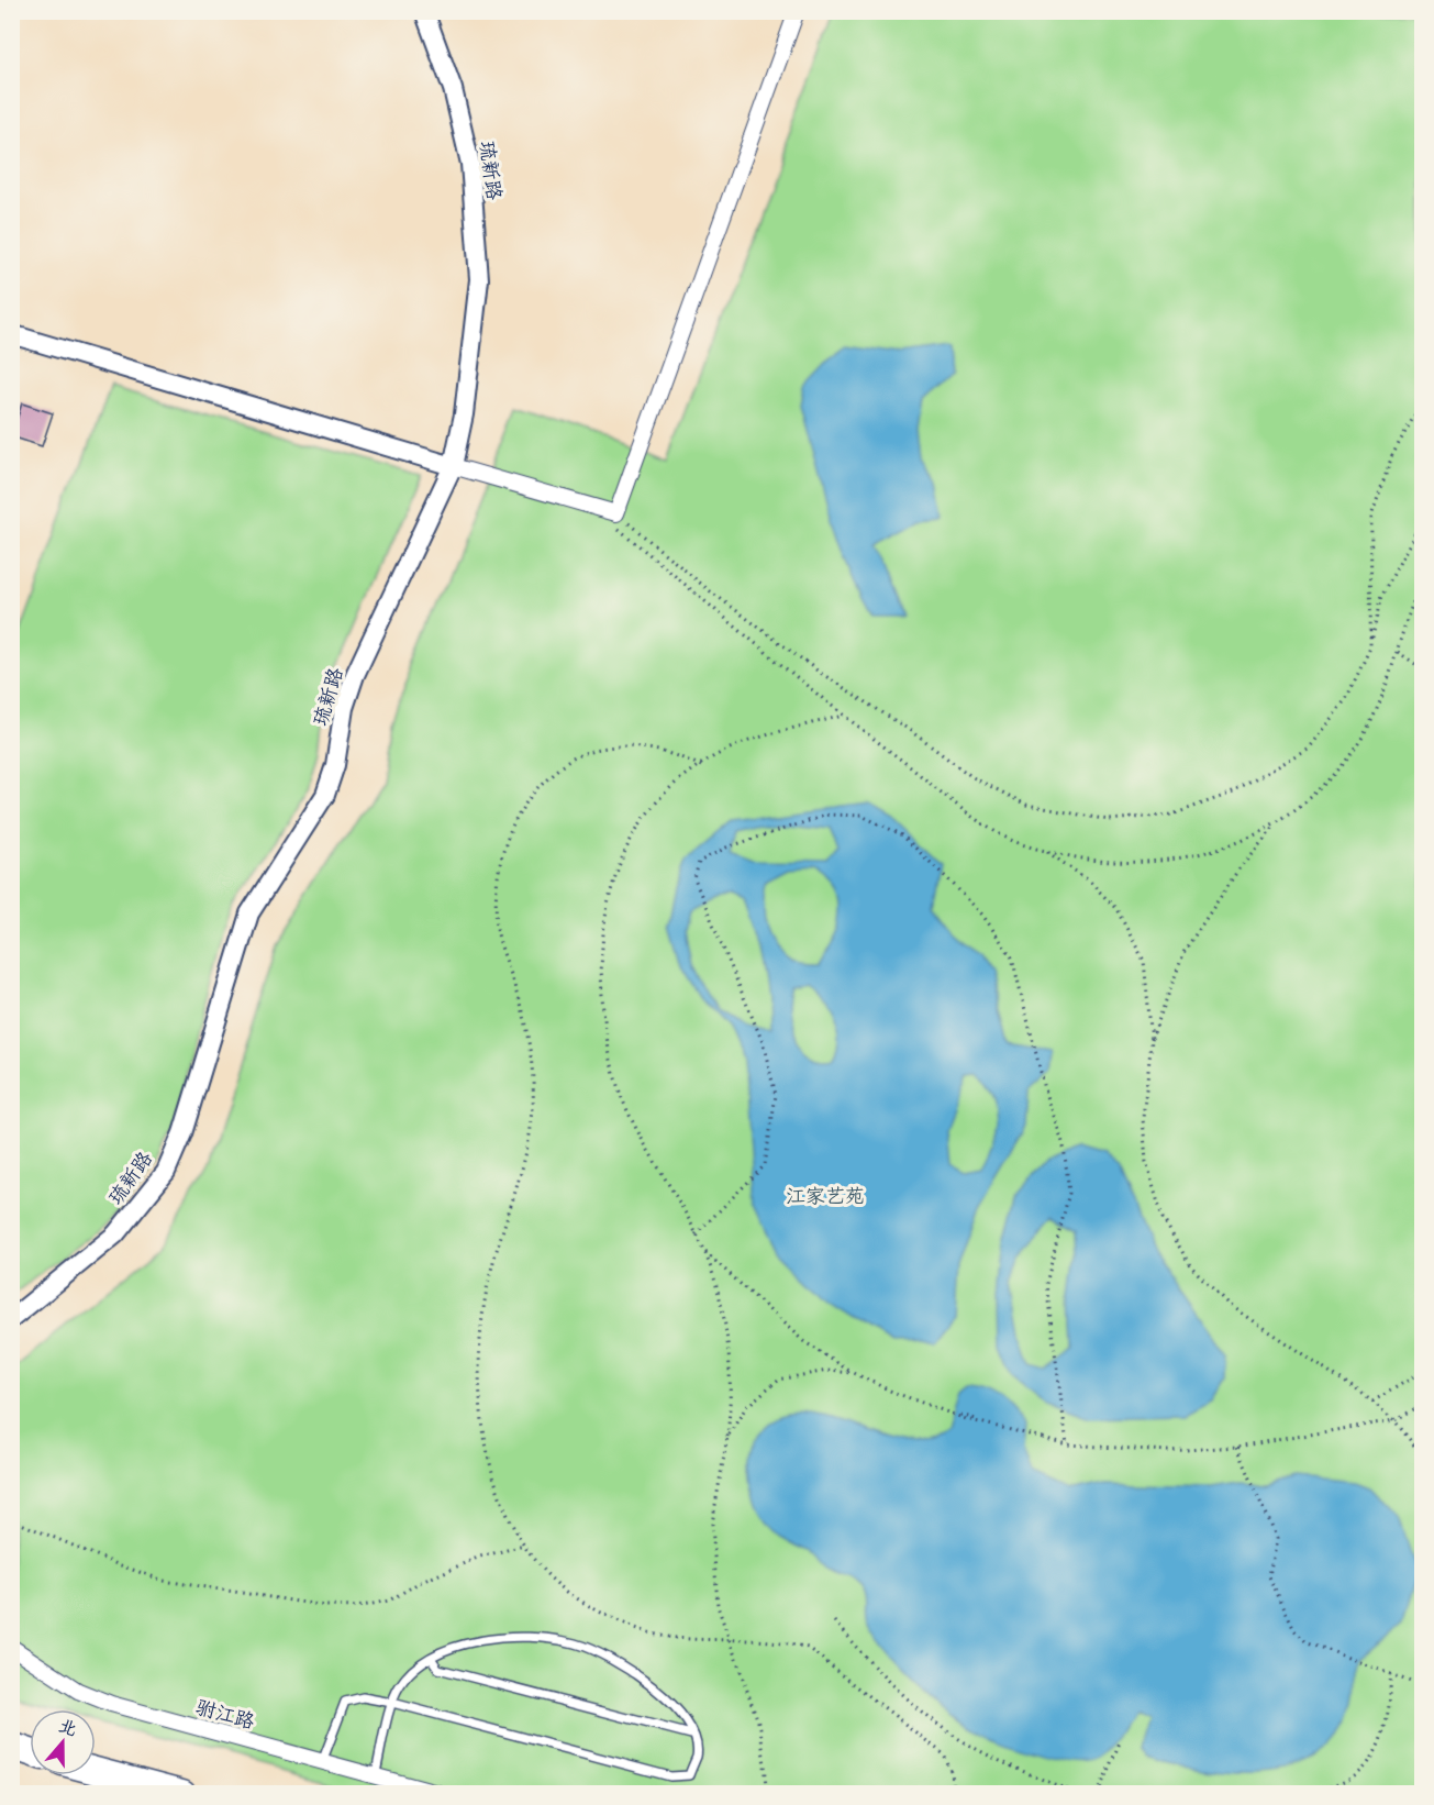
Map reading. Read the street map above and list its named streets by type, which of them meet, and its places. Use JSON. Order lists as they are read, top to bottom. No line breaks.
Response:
{"streets":{"street":["琉新路","驸江路"]},"parks":["江家艺苑"],"north":"top"}
